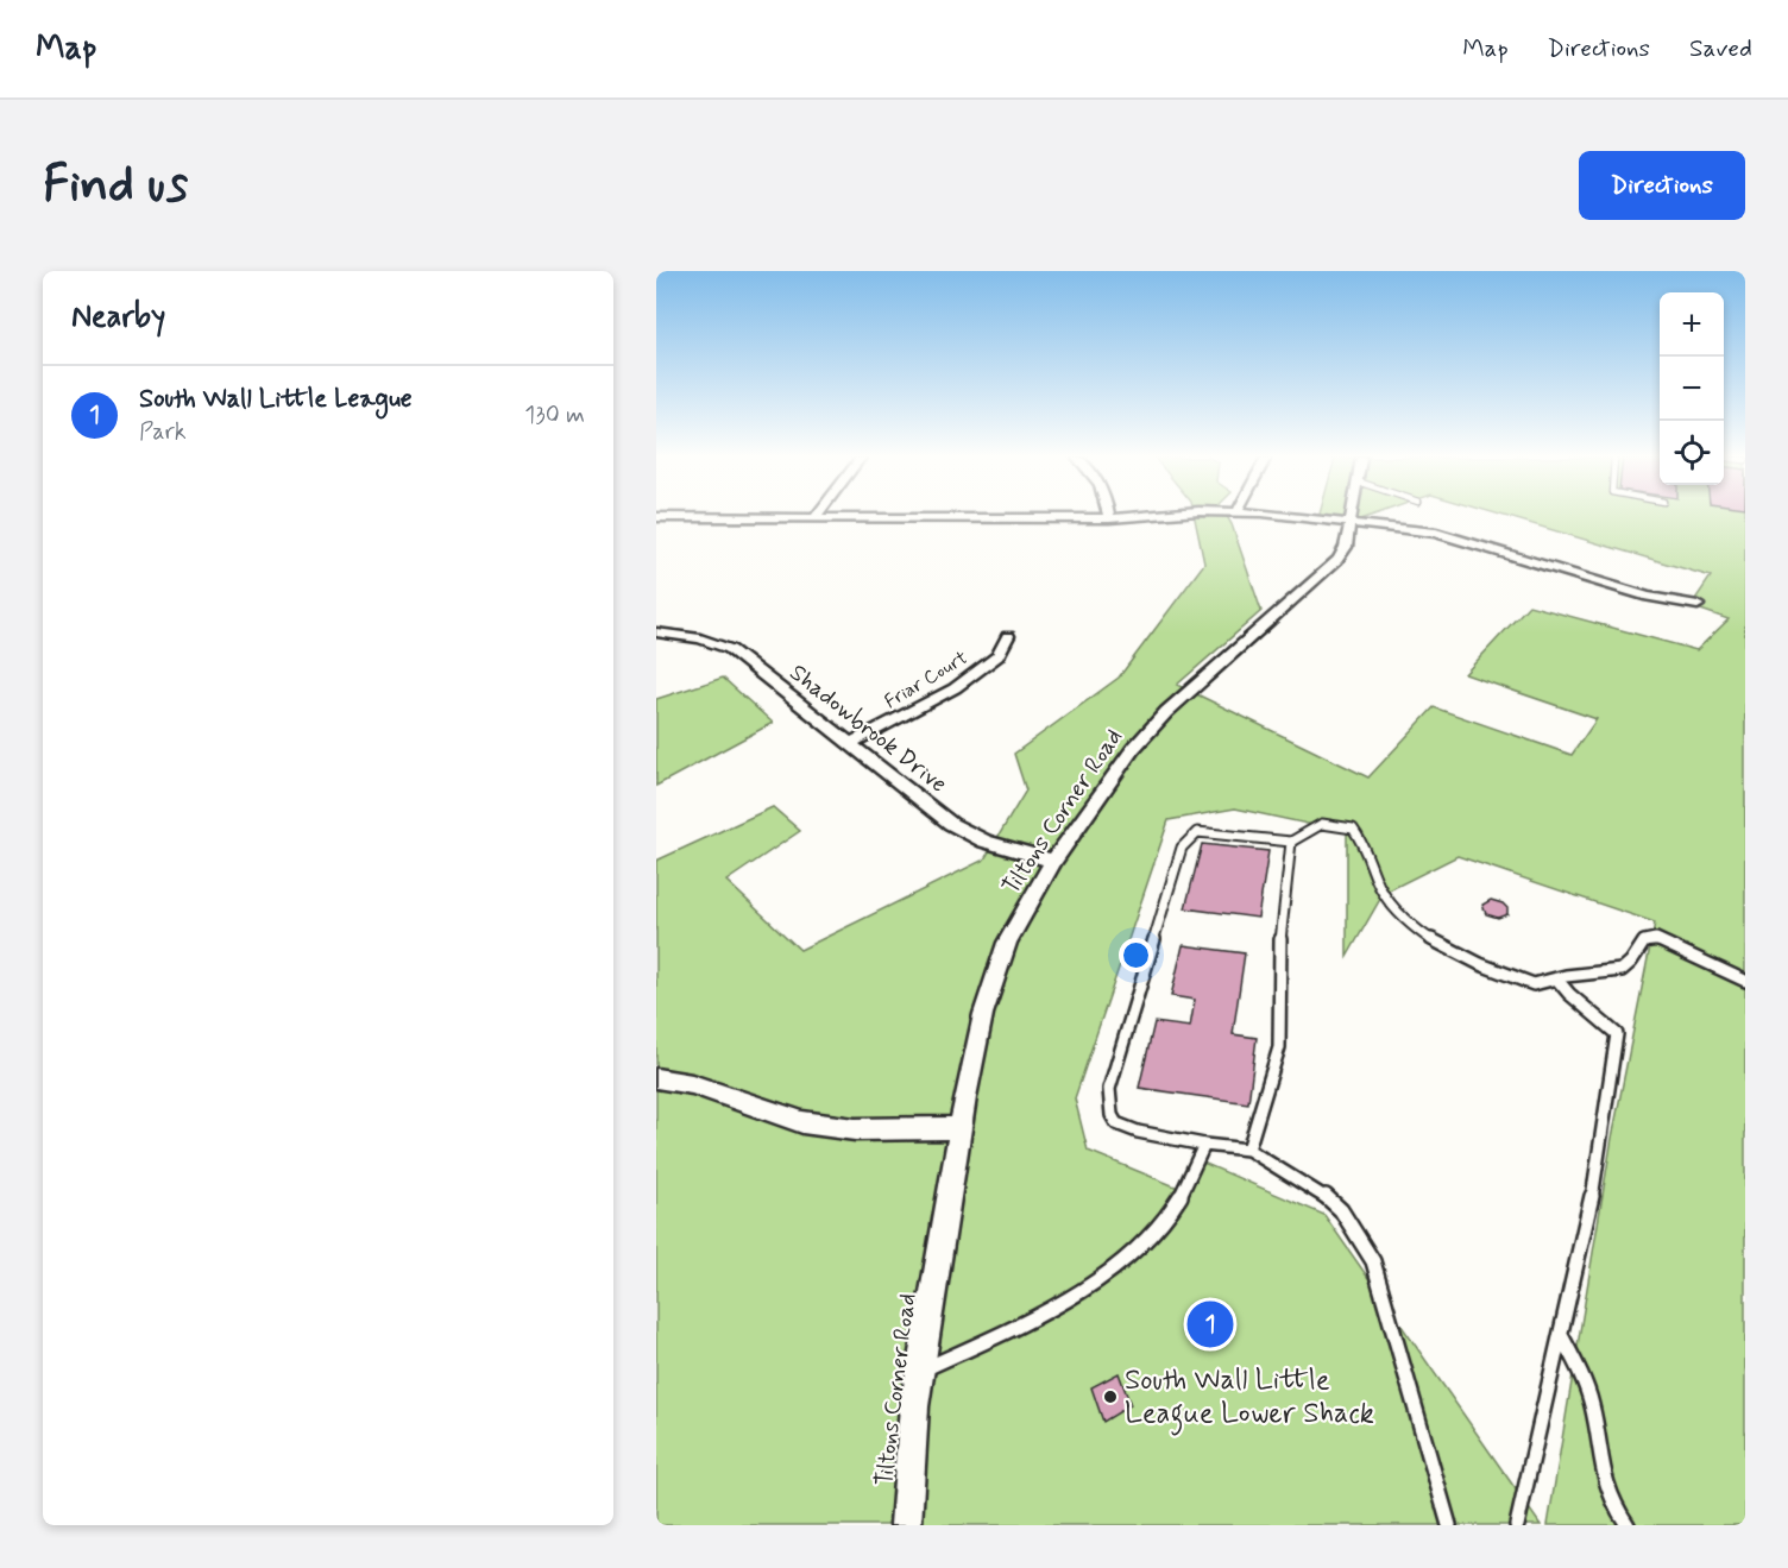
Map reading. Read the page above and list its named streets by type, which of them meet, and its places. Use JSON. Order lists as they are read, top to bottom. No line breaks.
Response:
{"streets":{"street":["Friar Court","Shadowbrook Drive","Tiltons Corner Road"]},"crossings":[["Friar Court","Shadowbrook Drive"],["Shadowbrook Drive","Tiltons Corner Road"]],"places":["South Wall Little League Lower Shack"],"page":{"header":"Map","nav":["Map","Directions","Saved"],"buttons":"Directions","title":"Find us","heading":"Nearby","map_buttons":["+","−"],"list":[{"mark":"1","name":"South Wall Little League","note":"Park","value":"130 m"}],"pins":"1"}}
